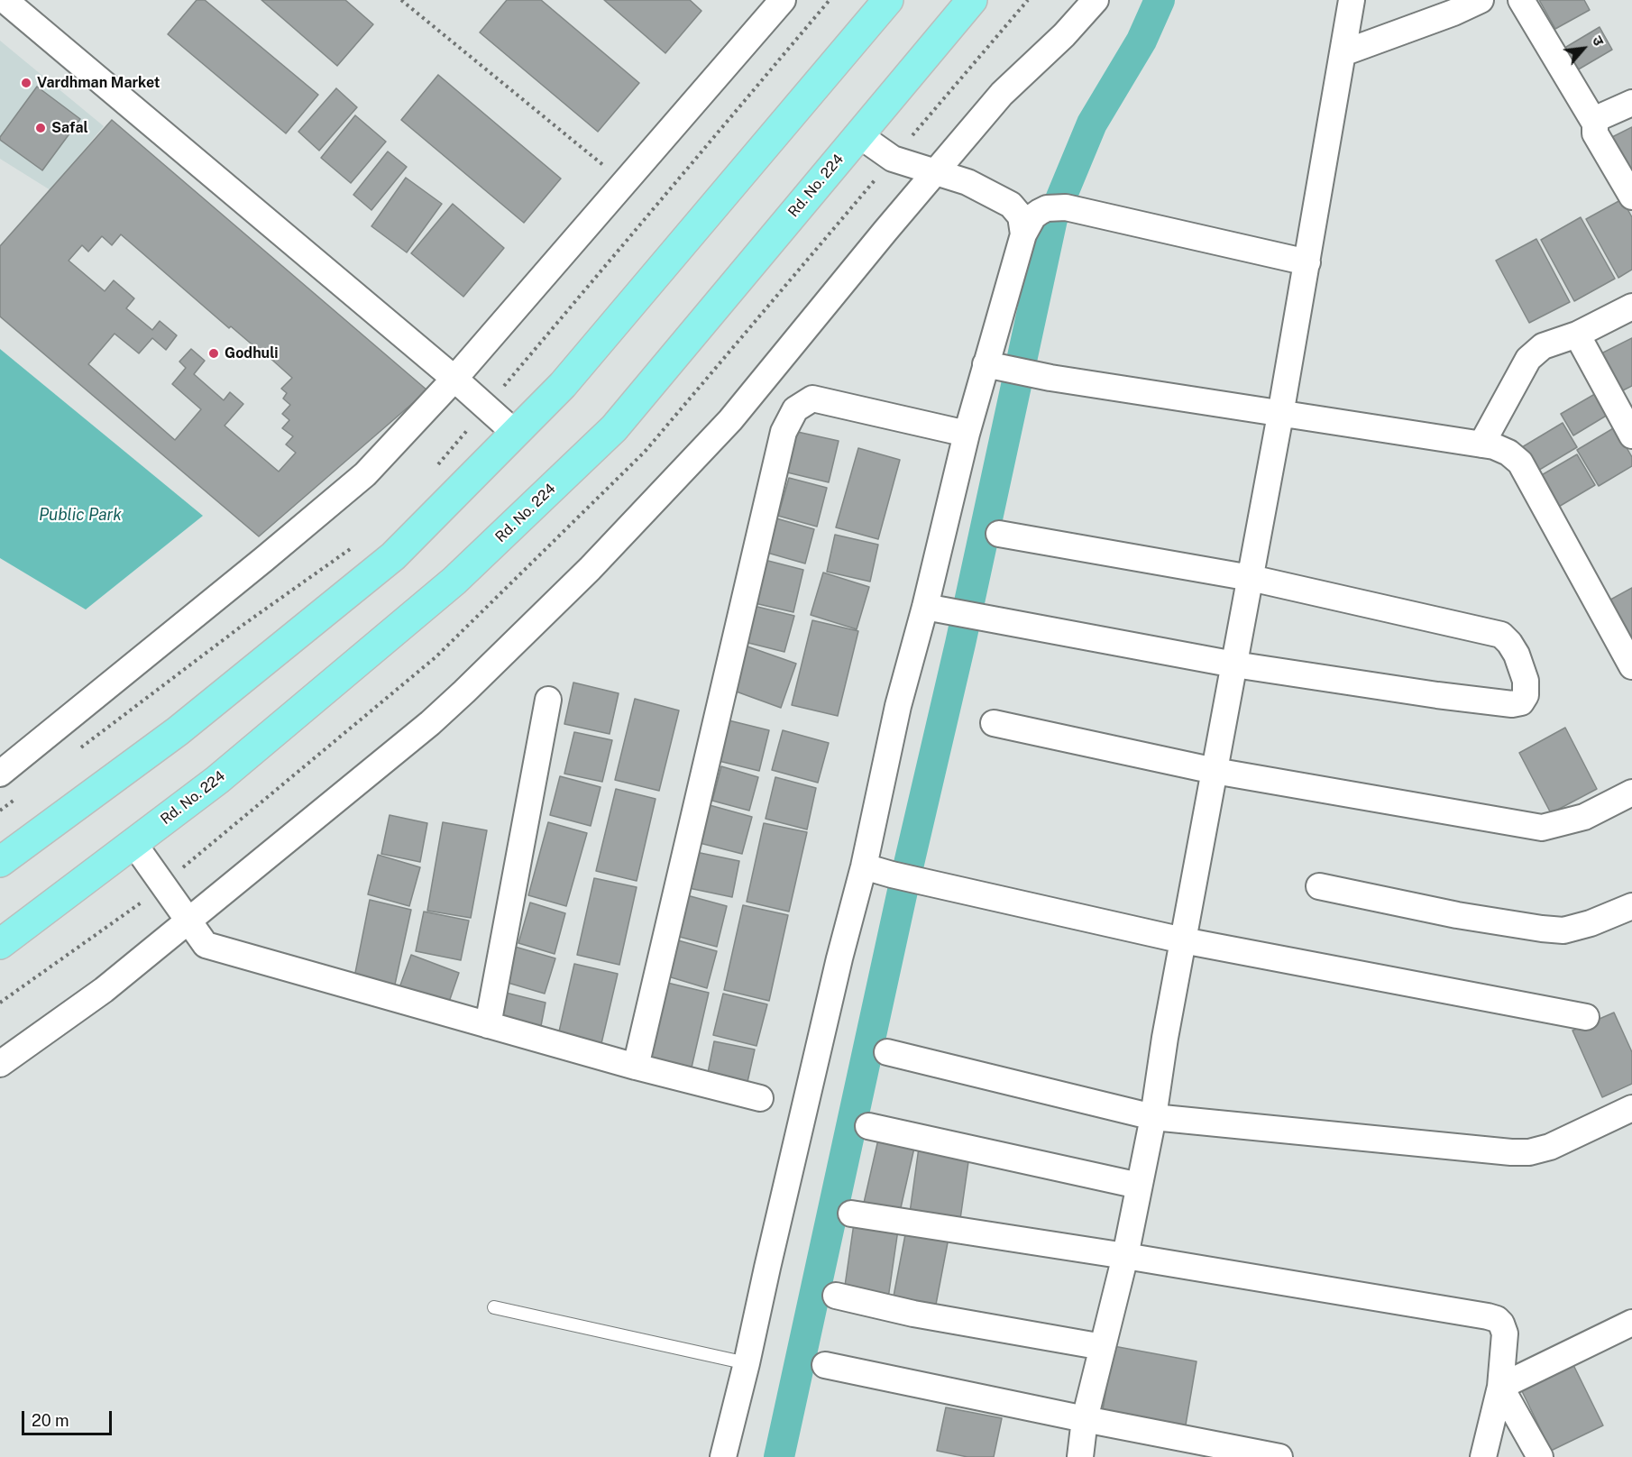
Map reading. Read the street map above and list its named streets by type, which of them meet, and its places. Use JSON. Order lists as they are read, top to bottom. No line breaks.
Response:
{"streets":{"main road":["Rd. No. 224"]},"water":["Public Park"],"places":["Vardhman Market","Safal","Godhuli"],"scale_bar":"20 m","north":"top right"}
